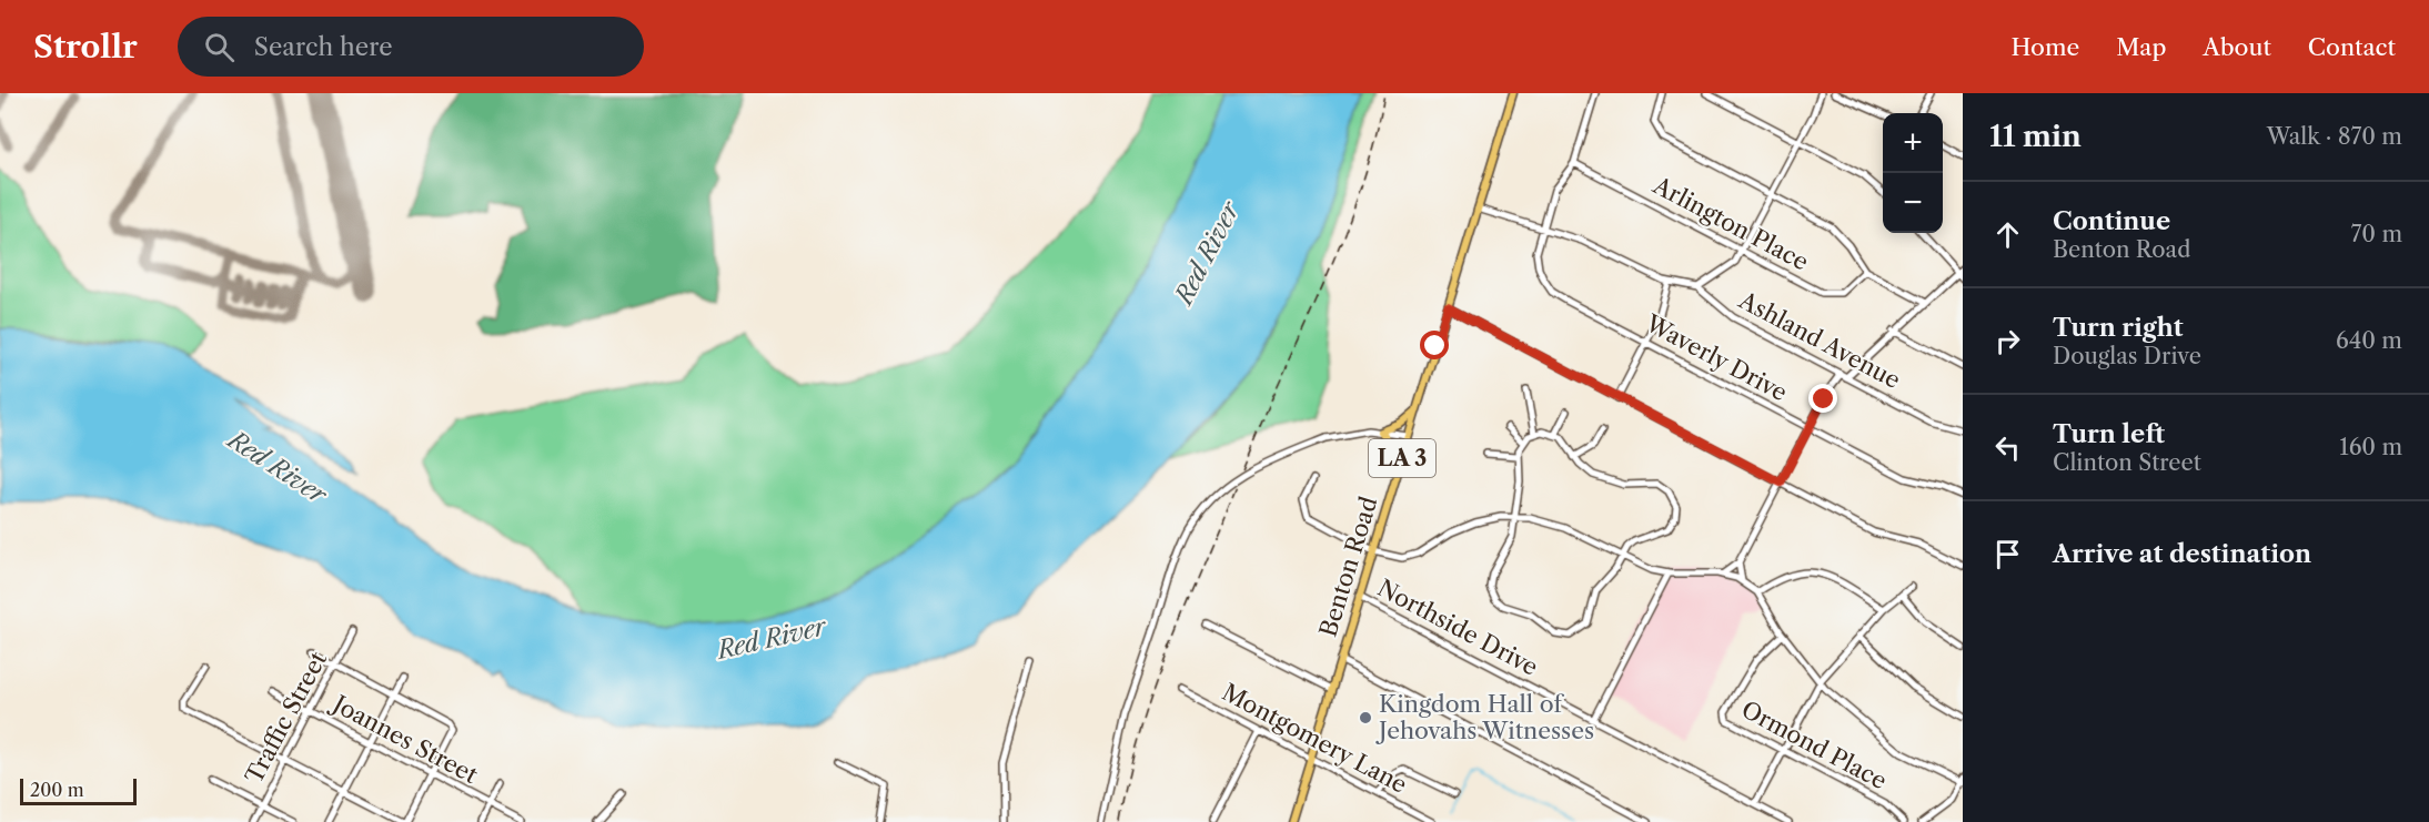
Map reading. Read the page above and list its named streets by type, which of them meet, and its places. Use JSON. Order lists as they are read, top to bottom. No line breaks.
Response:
{"streets":{"main road":["LA 3","Benton Road"],"street":["Arlington Place","Ashland Avenue","Waverly Drive","Northside Drive","Traffic Street","Montgomery Lane","Joannes Street","Ormond Place"]},"crossings":[["Arlington Place","Waverly Drive"],["Benton Road","Northside Drive"],["Benton Road","Montgomery Lane"],["Traffic Street","Joannes Street"]],"water":["Red River"],"places":["Kingdom Hall of Jehovahs Witnesses"],"scale_bar":"200 m","page":{"header":"Strollr","search":"Search here","nav":["Home","Map","About","Contact"],"heading":["11 min","Walk · 870 m"],"map_buttons":["+","−"],"list":[["Continue","Benton Road","70 m"],["Turn right","Douglas Drive","640 m"],["Turn left","Clinton Street","160 m"],"Arrive at destination"],"scale":"200 m"}}
